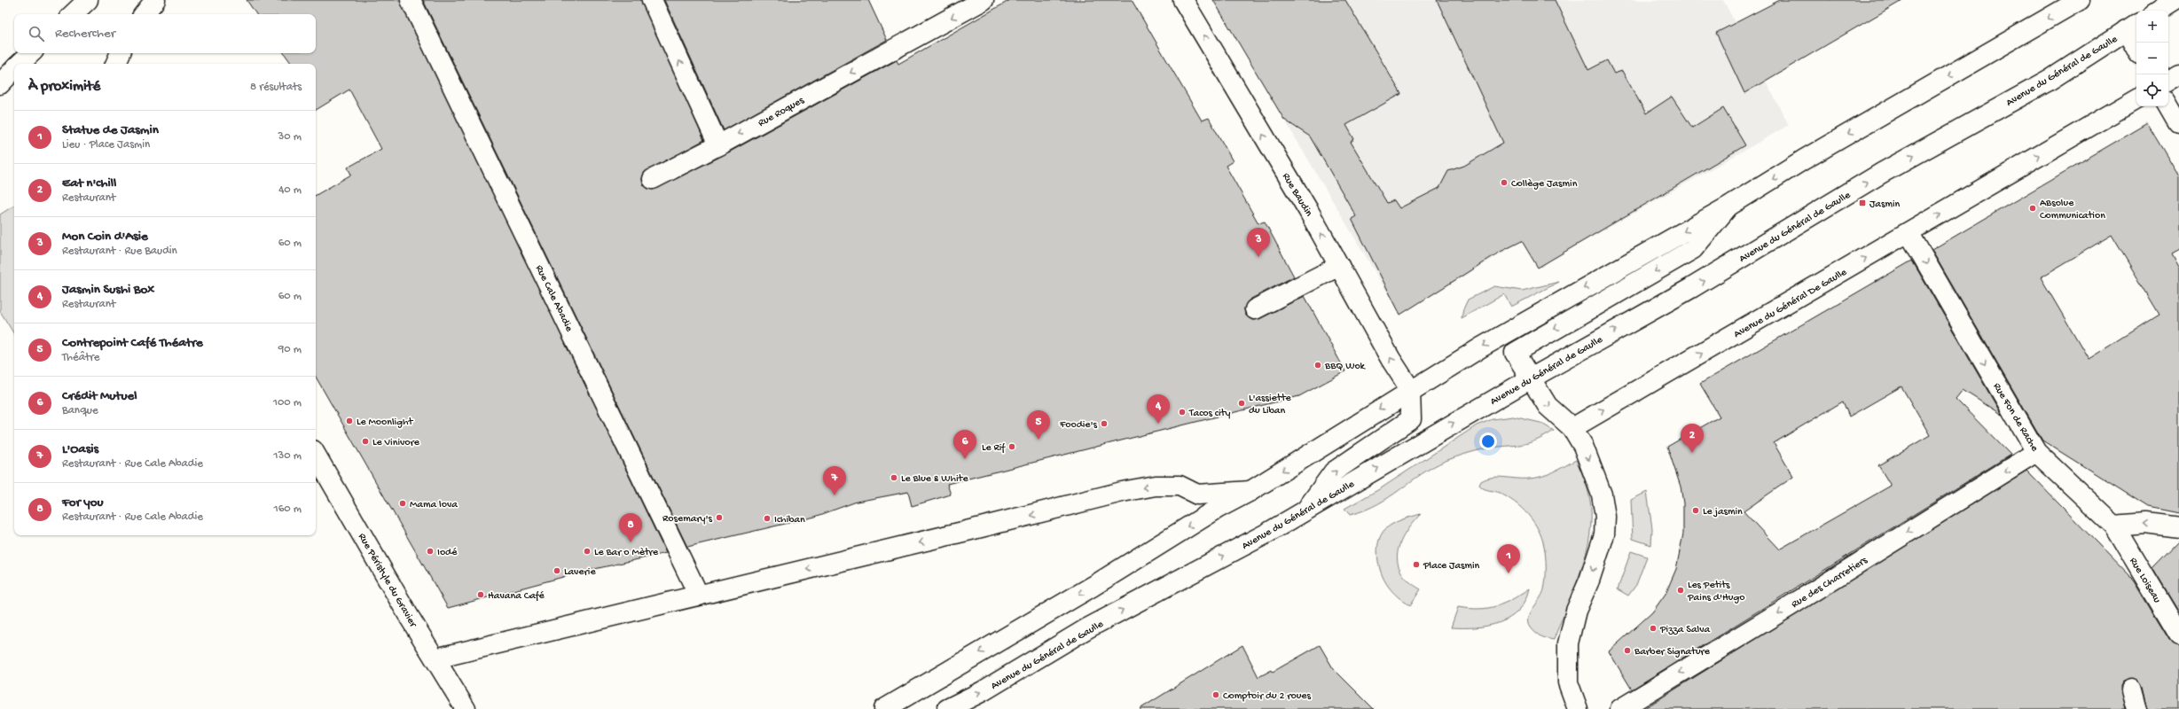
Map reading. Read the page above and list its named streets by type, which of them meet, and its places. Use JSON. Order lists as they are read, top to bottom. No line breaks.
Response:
{"streets":{"street":["Avenue du Général de Gaulle","Rue Roques","Rue Baudin","Rue Cale Abadie","Avenue du Général De Gaulle","Rue Fon de Rache","Rue Péristyle du Gravier","Rue Loiseau","Rue des Charretiers"]},"crossings":[["Avenue du Général De Gaulle","Rue Fon de Rache"],["Rue Fon de Rache","Rue Loiseau"],["Rue Fon de Rache","Rue des Charretiers"]],"one_way":["Rue Roques","Rue Baudin","Rue Fon de Rache","Rue des Charretiers"],"places":{"other":["Collège Jasmin","ABsolue Communication","BBQ Wok","L'assiette du Liban","Tacos city","Le Moonlight","Foodie's","Le Vinivore","Le Rif","Le Blue & White","Mama lova","Le jasmin","Rosemary's","Ichiban","Iodé","Le Bar o Mètre","Place Jasmin","Laverie","Les Petits Pains d'Hugo","Havana Café","Pizza Salva","Barber Signature","Comptoir du 2 roues"],"transit":["Jasmin"]},"page":{"map_buttons":["+","−"],"search":"Rechercher","heading":["À proximité","8 résultats"],"list":[{"mark":"1","name":"Statue de Jasmin","note":"Lieu · Place Jasmin","value":"30 m"},{"mark":"2","name":"Eat n'chill","note":"Restaurant","value":"40 m"},{"mark":"3","name":"Mon Coin d'Asie","note":"Restaurant · Rue Baudin","value":"60 m"},{"mark":"4","name":"Jasmin Sushi Box","note":"Restaurant","value":"60 m"},{"mark":"5","name":"Contrepoint Café Théatre","note":"Théâtre","value":"90 m"},{"mark":"6","name":"Crédit Mutuel","note":"Banque","value":"100 m"},{"mark":"7","name":"L'Oasis","note":"Restaurant · Rue Cale Abadie","value":"130 m"},{"mark":"8","name":"For you","note":"Restaurant · Rue Cale Abadie","value":"160 m"}],"pins":["3","4","5","2","6","7","8","1"]}}
